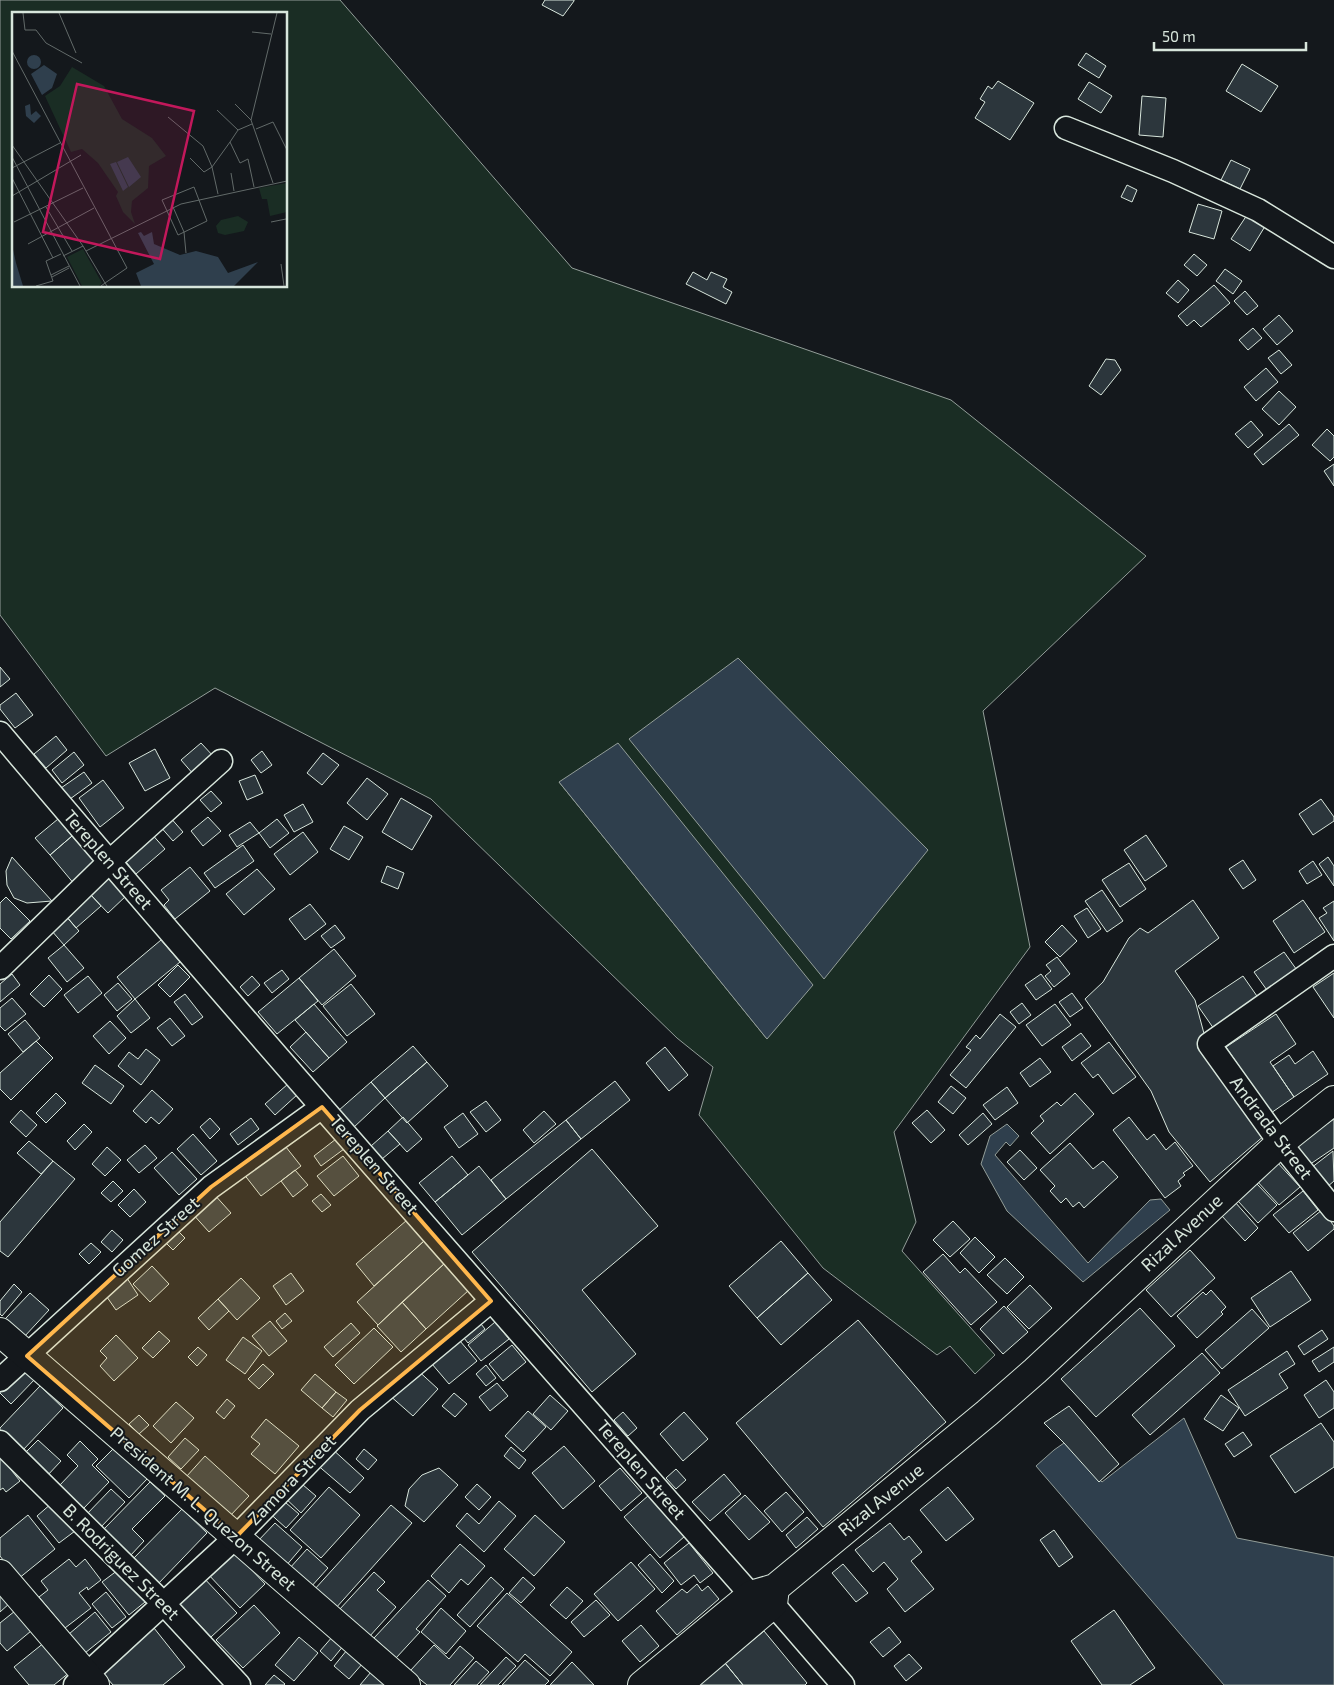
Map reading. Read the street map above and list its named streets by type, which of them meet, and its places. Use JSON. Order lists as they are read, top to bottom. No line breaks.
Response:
{"streets":{"main road":["Rizal Avenue","President M. L. Quezon Street"],"street":["Tereplen Street","Andrada Street","Gomez Street","Zamora Street","B. Rodriguez Street"]},"crossings":[["Tereplen Street","Rizal Avenue"],["Tereplen Street","Gomez Street"],["Tereplen Street","Zamora Street"],["Andrada Street","Rizal Avenue"],["Gomez Street","President M. L. Quezon Street"],["Zamora Street","President M. L. Quezon Street"],["Zamora Street","B. Rodriguez Street"]],"scale_bar":"50 m"}
